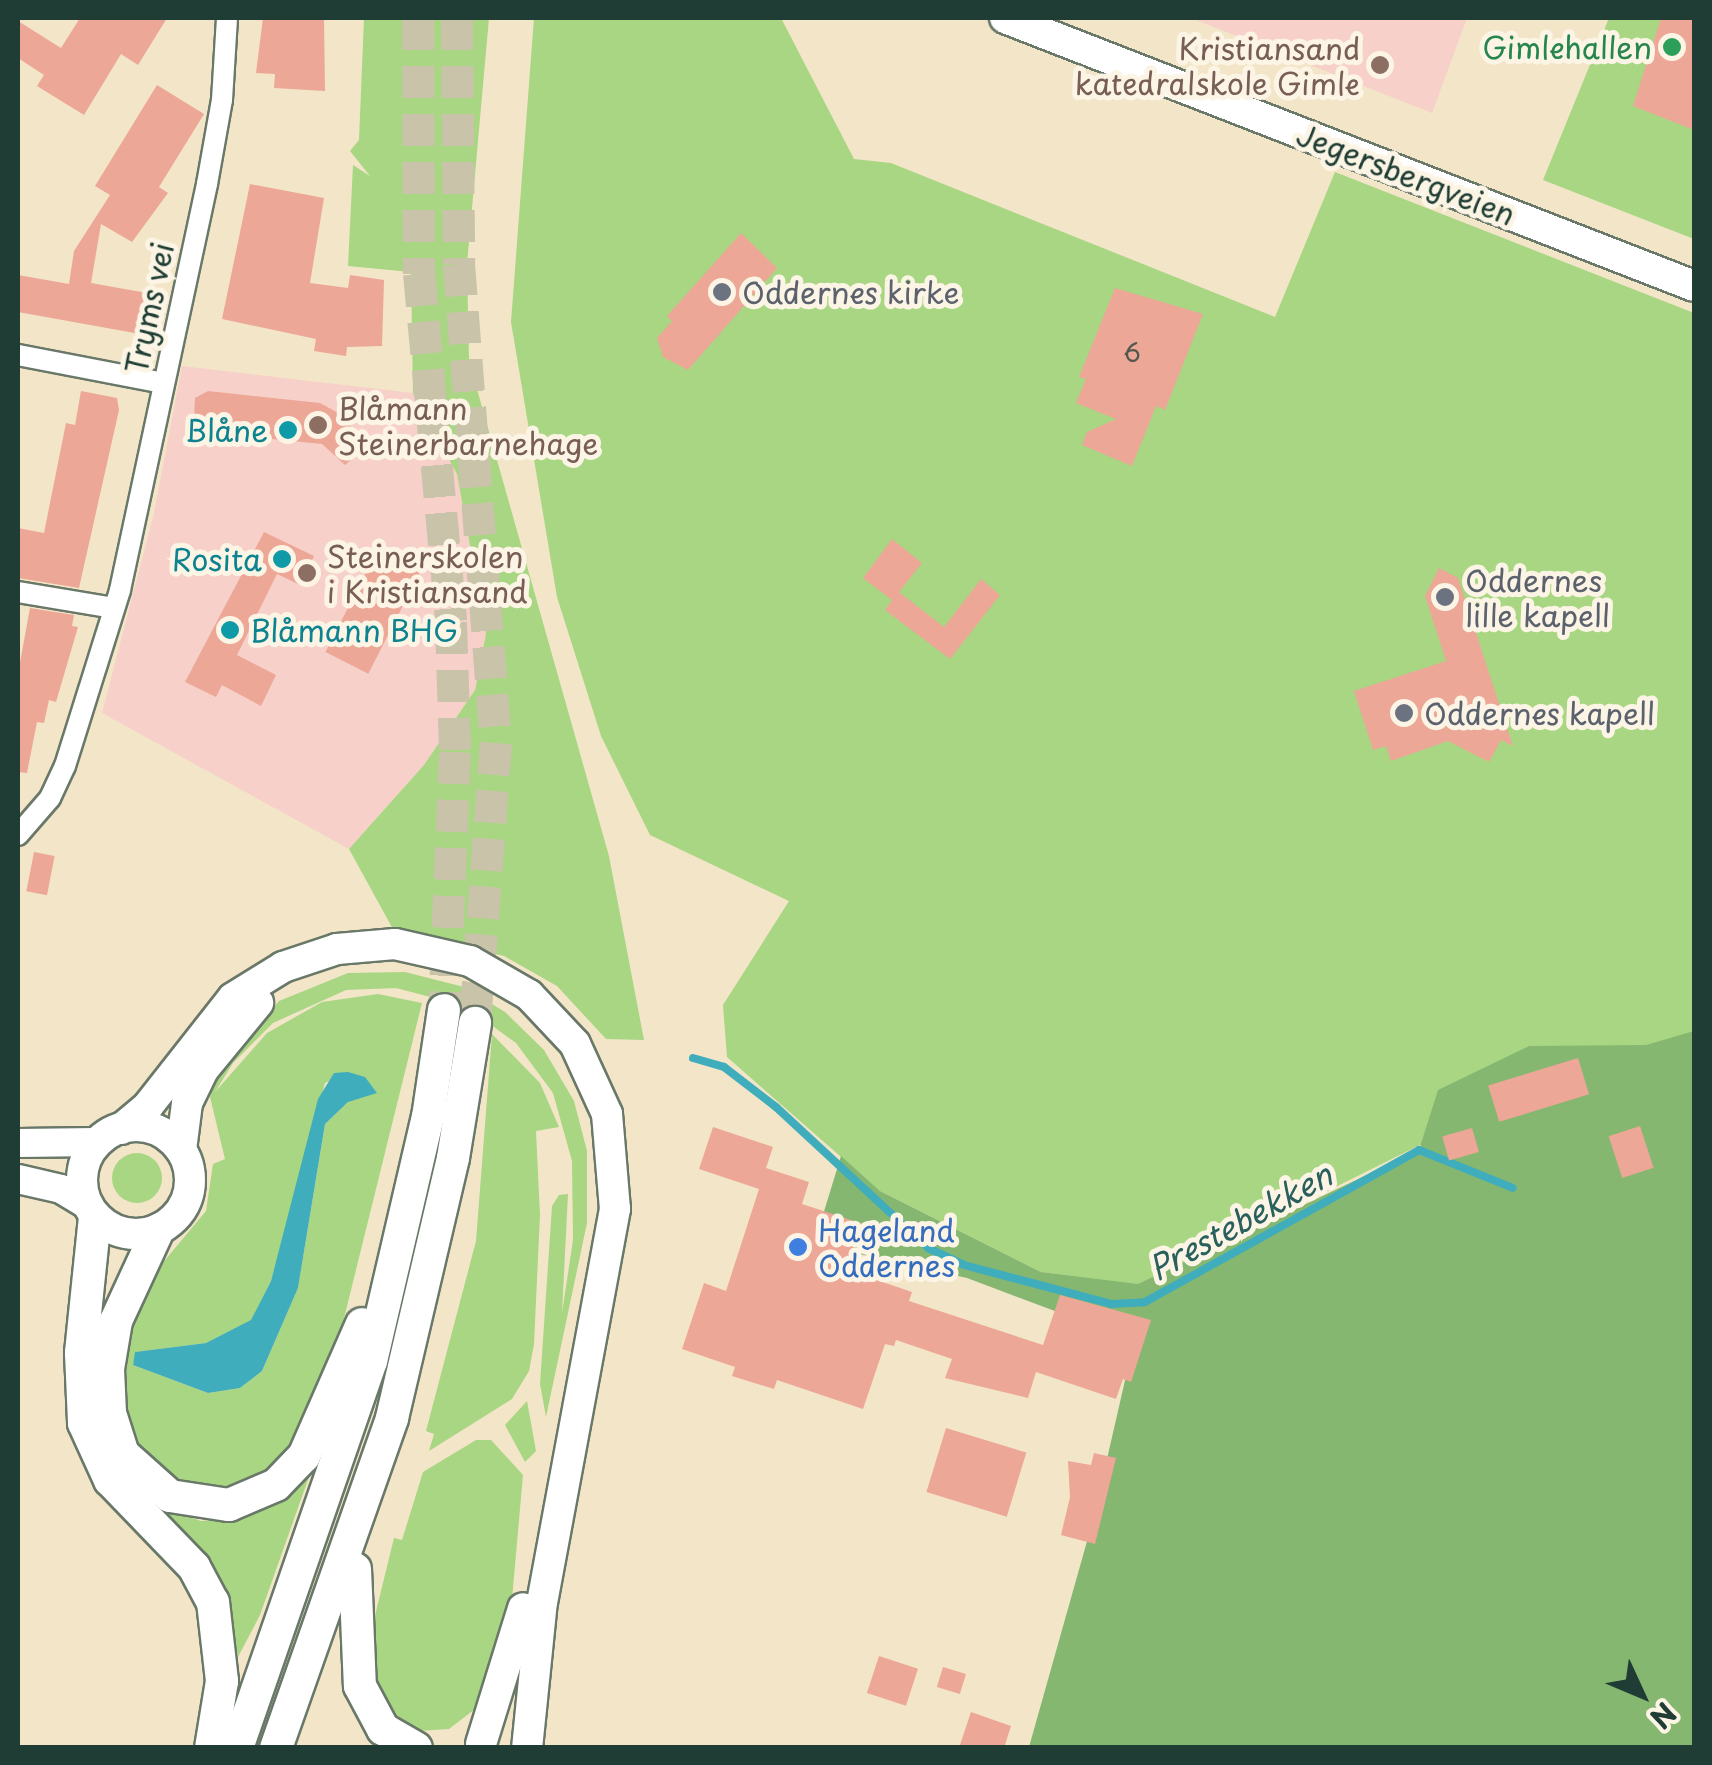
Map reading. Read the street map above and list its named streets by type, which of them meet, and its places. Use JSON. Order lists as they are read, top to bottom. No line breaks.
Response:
{"streets":{"main road":["Jegersbergveien"],"street":["Tryms vei"]},"water":["Prestebekken"],"places":["Gimlehallen","Kristiansand katedralskole Gimle","Oddernes kirke","Blåmann Steinerbarnehage","Blåne","Rosita","Steinerskolen i Kristiansand","Oddernes lille kapell","Blåmann BHG","Oddernes kapell","Hageland Oddernes"],"house_numbers":["6"],"north":"bottom right"}
